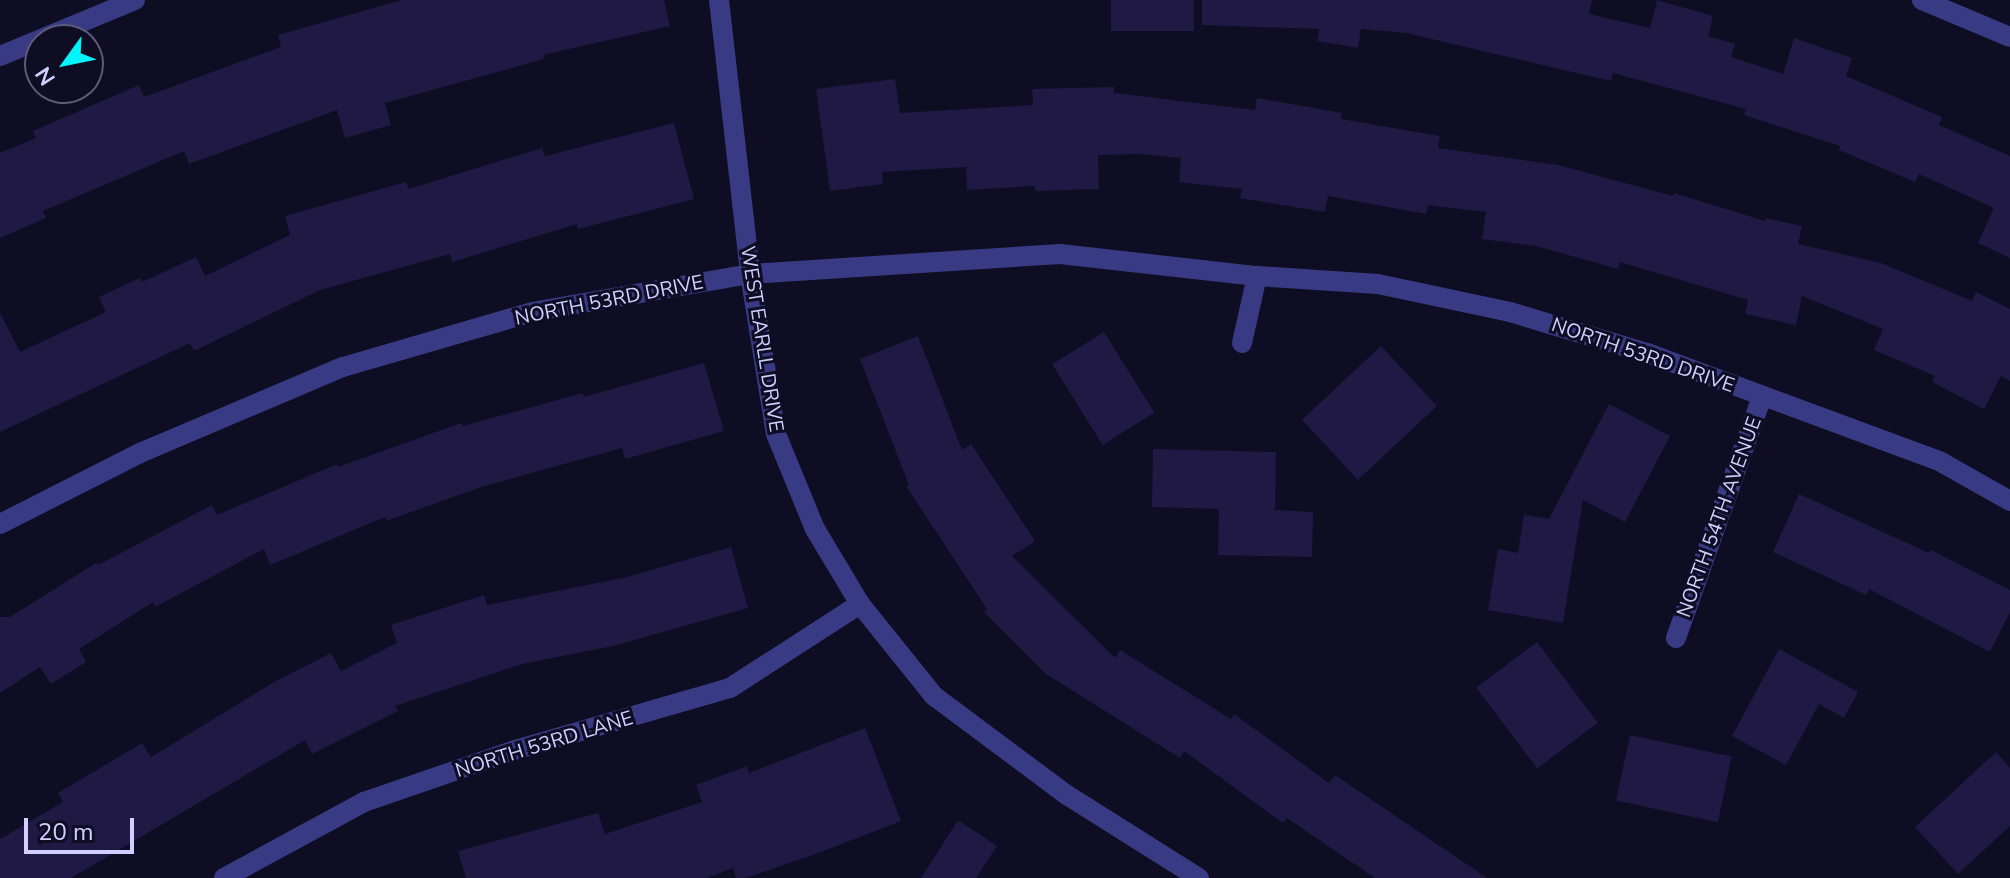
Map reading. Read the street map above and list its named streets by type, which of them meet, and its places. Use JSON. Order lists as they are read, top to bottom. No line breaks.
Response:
{"streets":{"street":["NORTH 53RD DRIVE","WEST EARLL DRIVE","NORTH 54TH AVENUE","NORTH 53RD LANE"]},"crossings":[["NORTH 53RD DRIVE","WEST EARLL DRIVE"],["NORTH 53RD DRIVE","NORTH 54TH AVENUE"],["WEST EARLL DRIVE","NORTH 53RD LANE"]],"scale_bar":"20 m","north":"bottom left"}
